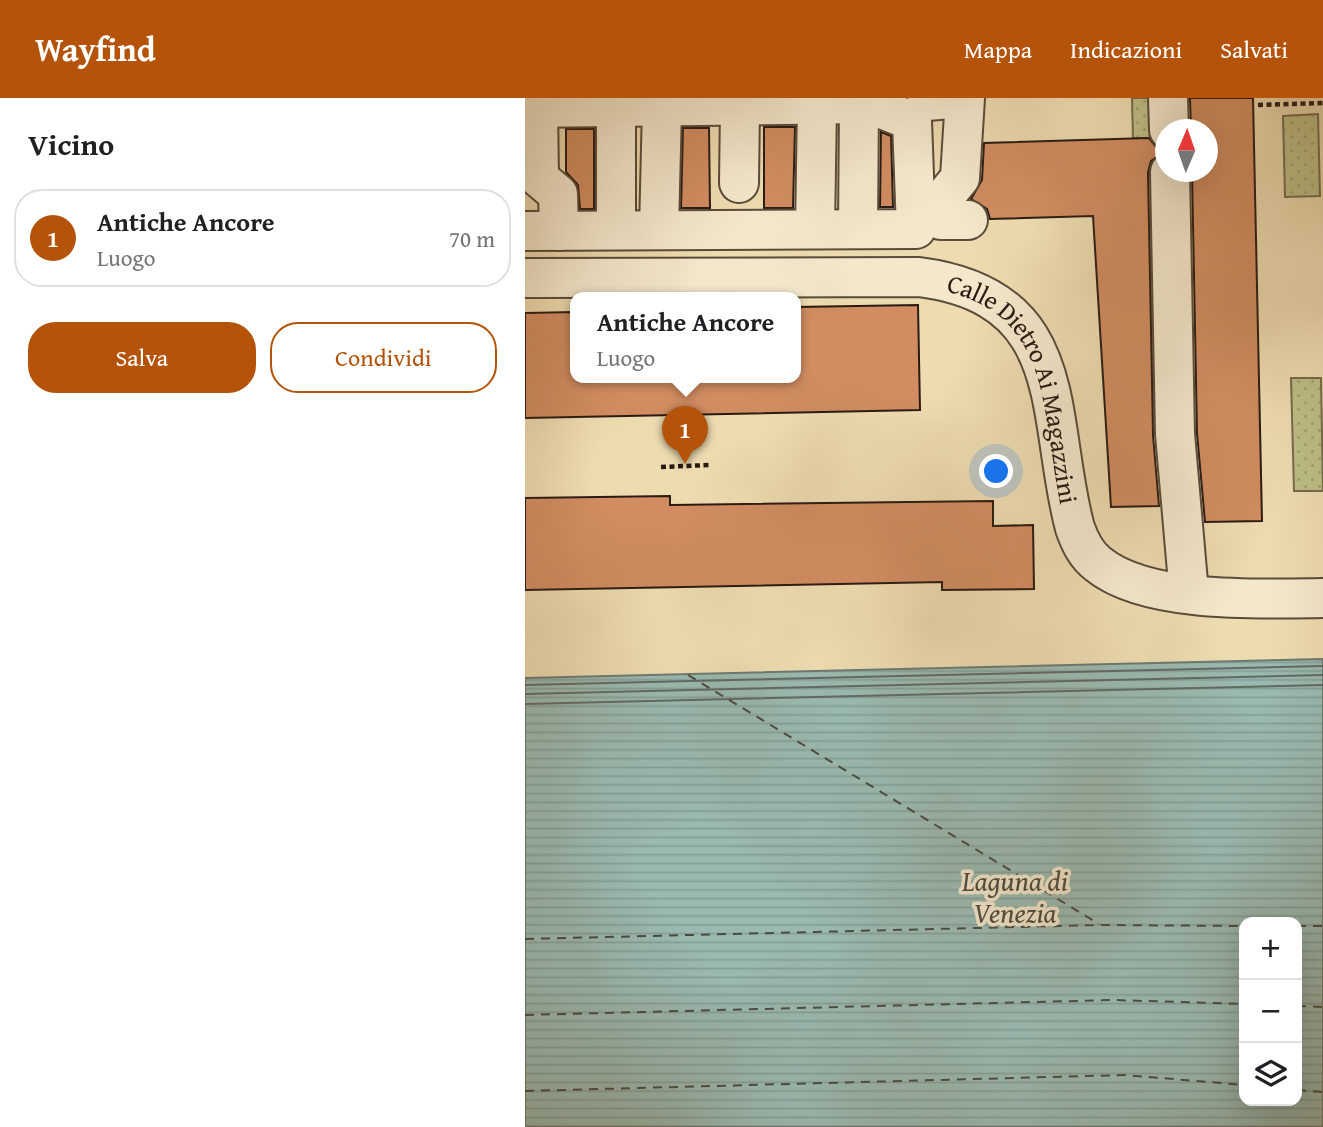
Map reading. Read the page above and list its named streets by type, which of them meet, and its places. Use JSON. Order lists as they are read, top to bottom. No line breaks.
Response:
{"streets":{"street":["Calle Dietro Ai Magazzini"]},"water":["Laguna di Venezia"],"north":"top","page":{"header":"Wayfind","nav":["Mappa","Indicazioni","Salvati"],"heading":"Vicino","list":[{"mark":"1","name":"Antiche Ancore","note":"Luogo","value":"70 m"}],"popup":["Antiche Ancore","Luogo"],"buttons":["Salva","Condividi"],"pins":"1","map_buttons":["+","−"]}}
